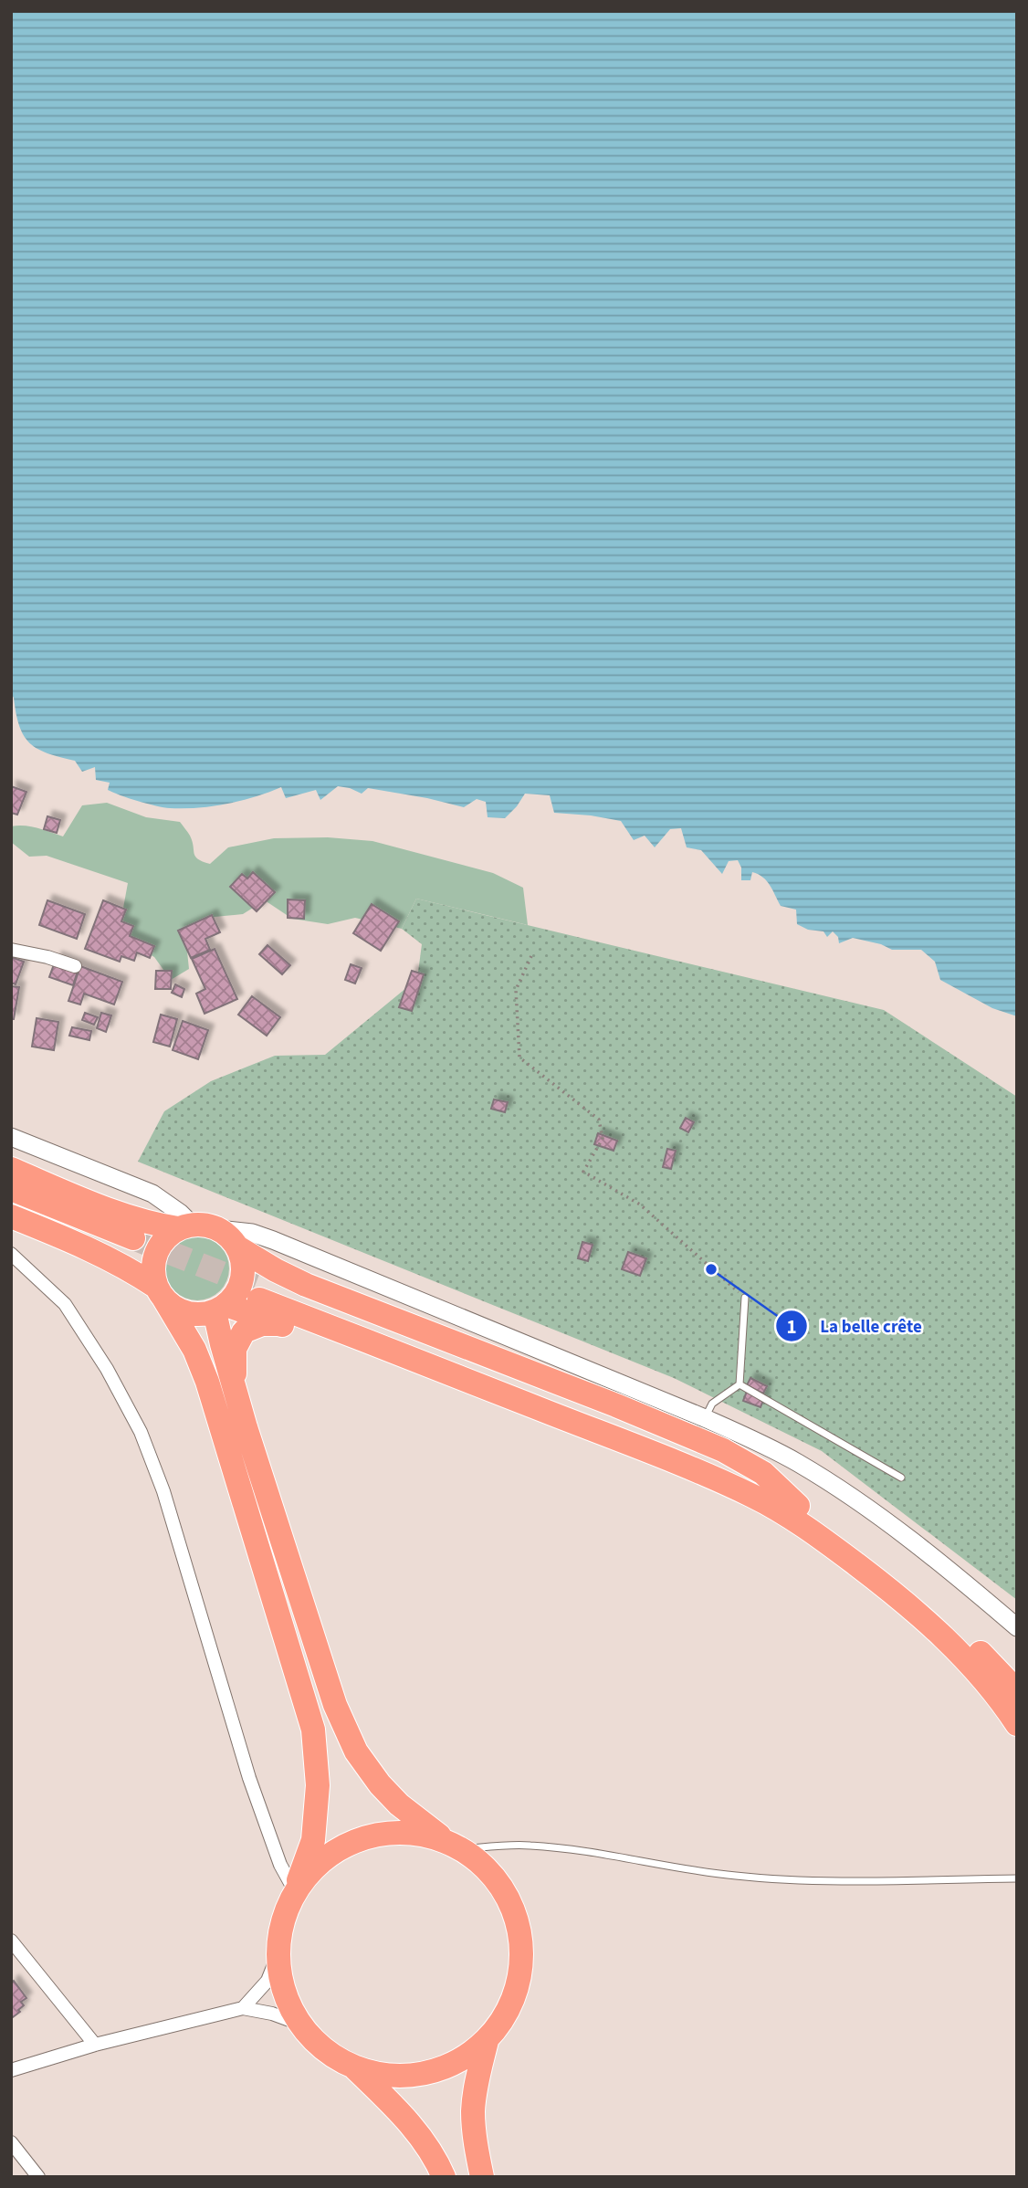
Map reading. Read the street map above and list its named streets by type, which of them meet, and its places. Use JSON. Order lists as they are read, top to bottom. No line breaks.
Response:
{"places":["La belle crête"]}
